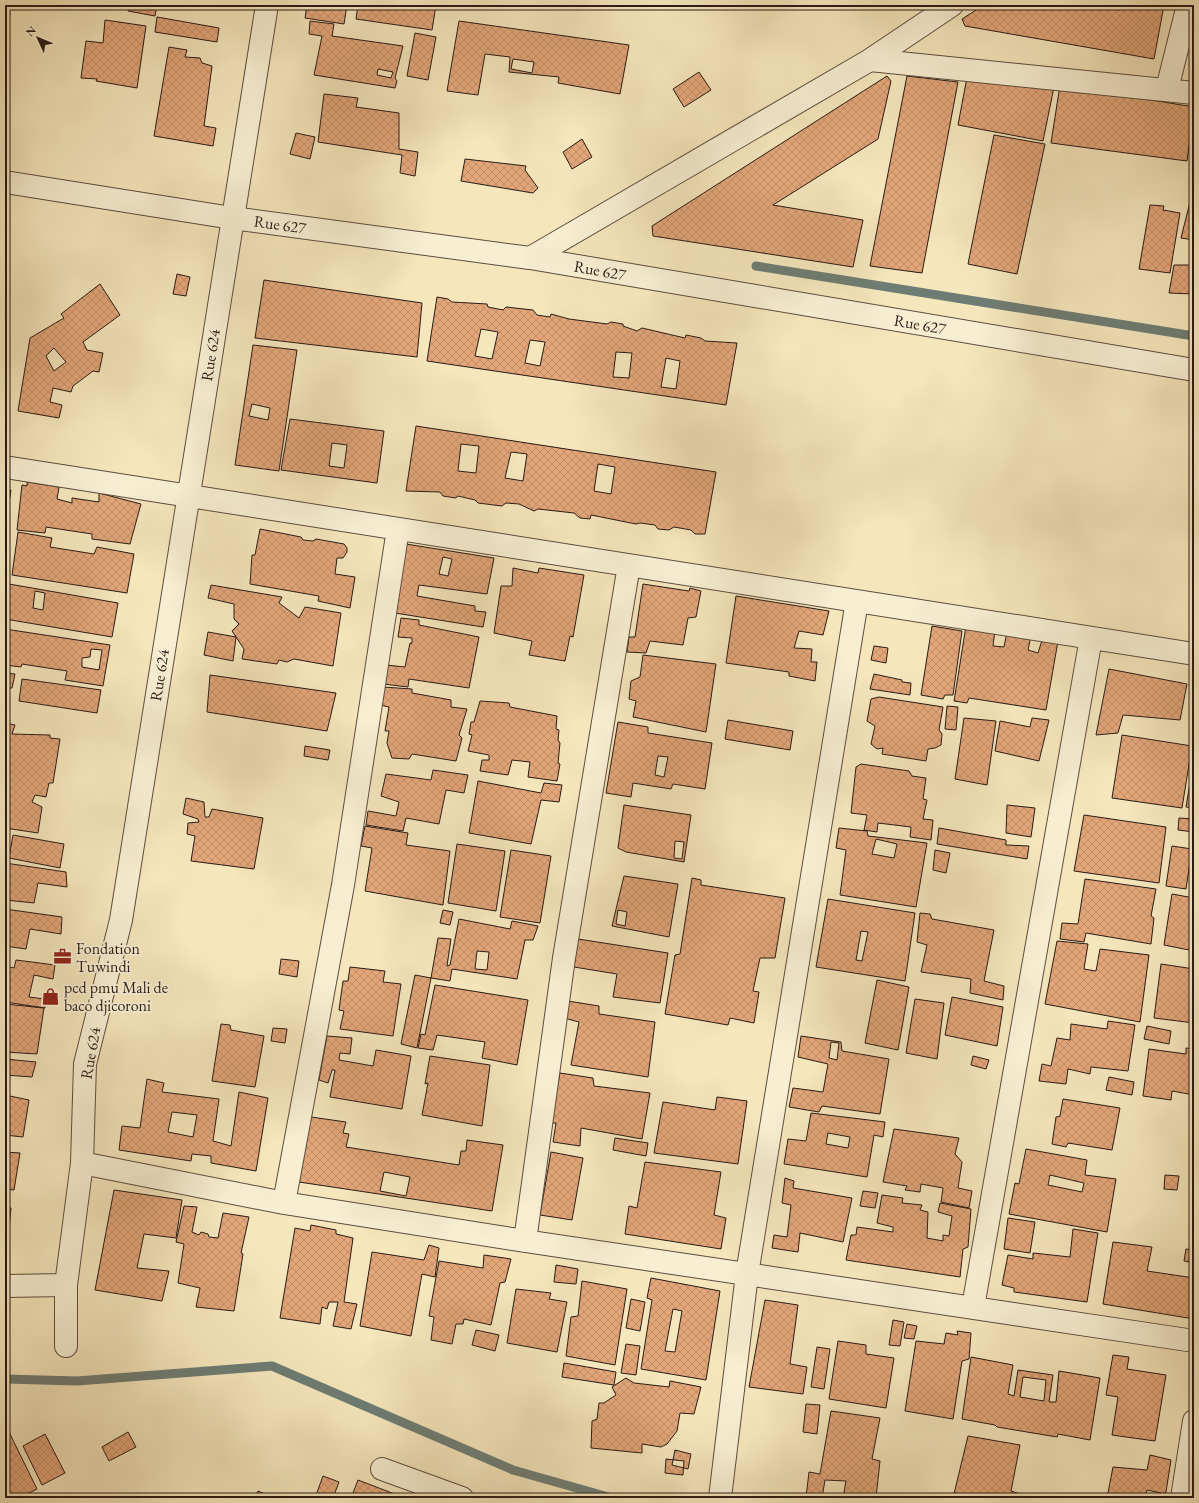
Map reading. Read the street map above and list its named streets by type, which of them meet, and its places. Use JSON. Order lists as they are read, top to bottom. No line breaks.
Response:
{"streets":{"street":["Rue 627","Rue 624"]},"crossings":[["Rue 627","Rue 624"]],"places":{"office":["Fondation Tuwindi"],"shop":["pcd pmu Mali de baco djicoroni"]},"north":"top left"}
